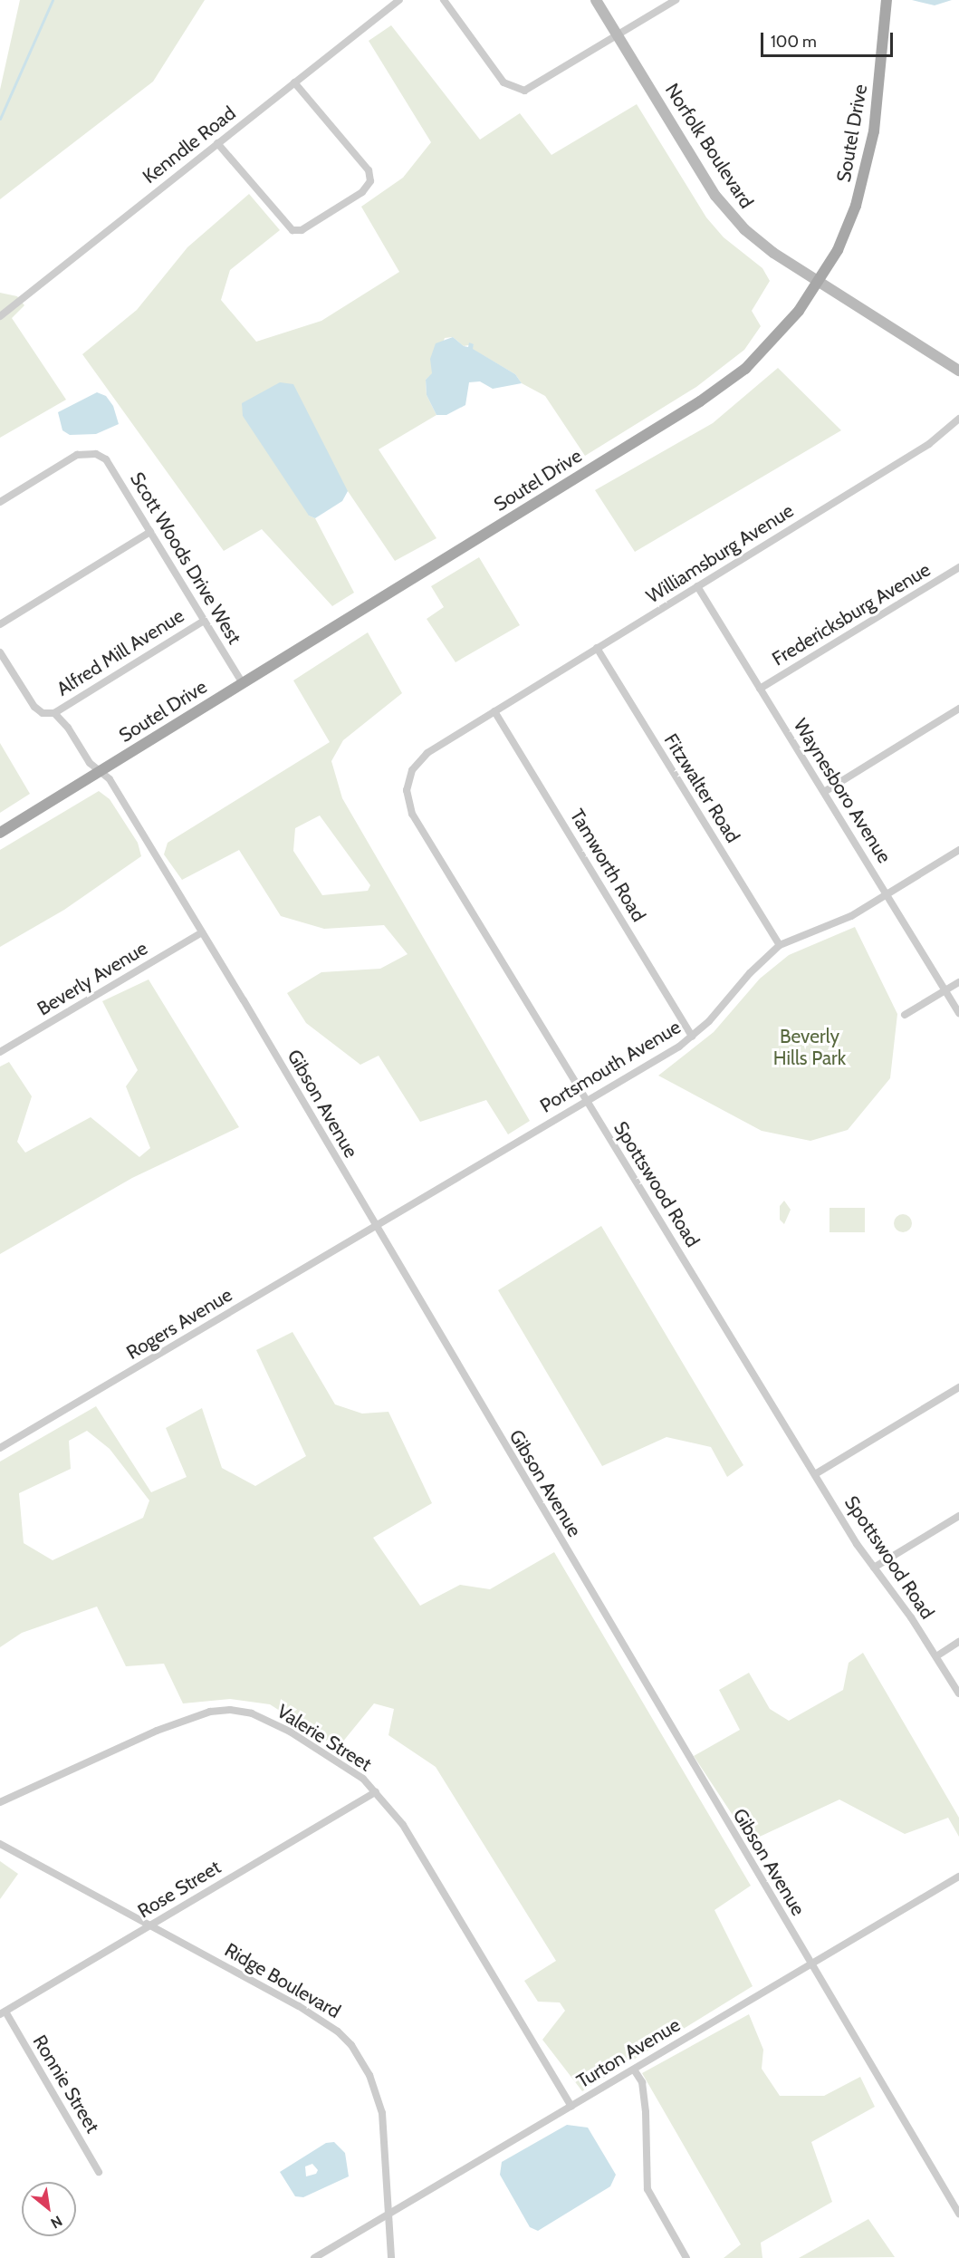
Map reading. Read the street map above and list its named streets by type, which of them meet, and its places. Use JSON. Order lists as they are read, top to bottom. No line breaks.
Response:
{"streets":{"main road":["Soutel Drive"],"street":["Kenndle Road","Norfolk Boulevard","Williamsburg Avenue","Scott Woods Drive West","Fredericksburg Avenue","Alfred Mill Avenue","Fitzwalter Road","Waynesboro Avenue","Tamworth Road","Beverly Avenue","Portsmouth Avenue","Gibson Avenue","Spottswood Road","Rogers Avenue","Valerie Street","Rose Street","Ridge Boulevard","Turton Avenue","Ronnie Street"]},"crossings":[["Soutel Drive","Norfolk Boulevard"],["Soutel Drive","Scott Woods Drive West"],["Soutel Drive","Gibson Avenue"],["Williamsburg Avenue","Fitzwalter Road"],["Williamsburg Avenue","Waynesboro Avenue"],["Williamsburg Avenue","Tamworth Road"],["Williamsburg Avenue","Spottswood Road"],["Scott Woods Drive West","Alfred Mill Avenue"],["Fredericksburg Avenue","Waynesboro Avenue"],["Alfred Mill Avenue","Gibson Avenue"],["Fitzwalter Road","Portsmouth Avenue"],["Waynesboro Avenue","Portsmouth Avenue"],["Tamworth Road","Portsmouth Avenue"],["Tamworth Road","Spottswood Road"],["Beverly Avenue","Gibson Avenue"],["Portsmouth Avenue","Gibson Avenue"],["Portsmouth Avenue","Spottswood Road"],["Portsmouth Avenue","Rogers Avenue"],["Gibson Avenue","Rogers Avenue"],["Gibson Avenue","Turton Avenue"],["Valerie Street","Rose Street"],["Valerie Street","Turton Avenue"],["Rose Street","Ridge Boulevard"],["Rose Street","Ronnie Street"],["Ridge Boulevard","Turton Avenue"]],"parks":["Beverly Hills Park"],"scale_bar":"100 m","north":"bottom right"}
